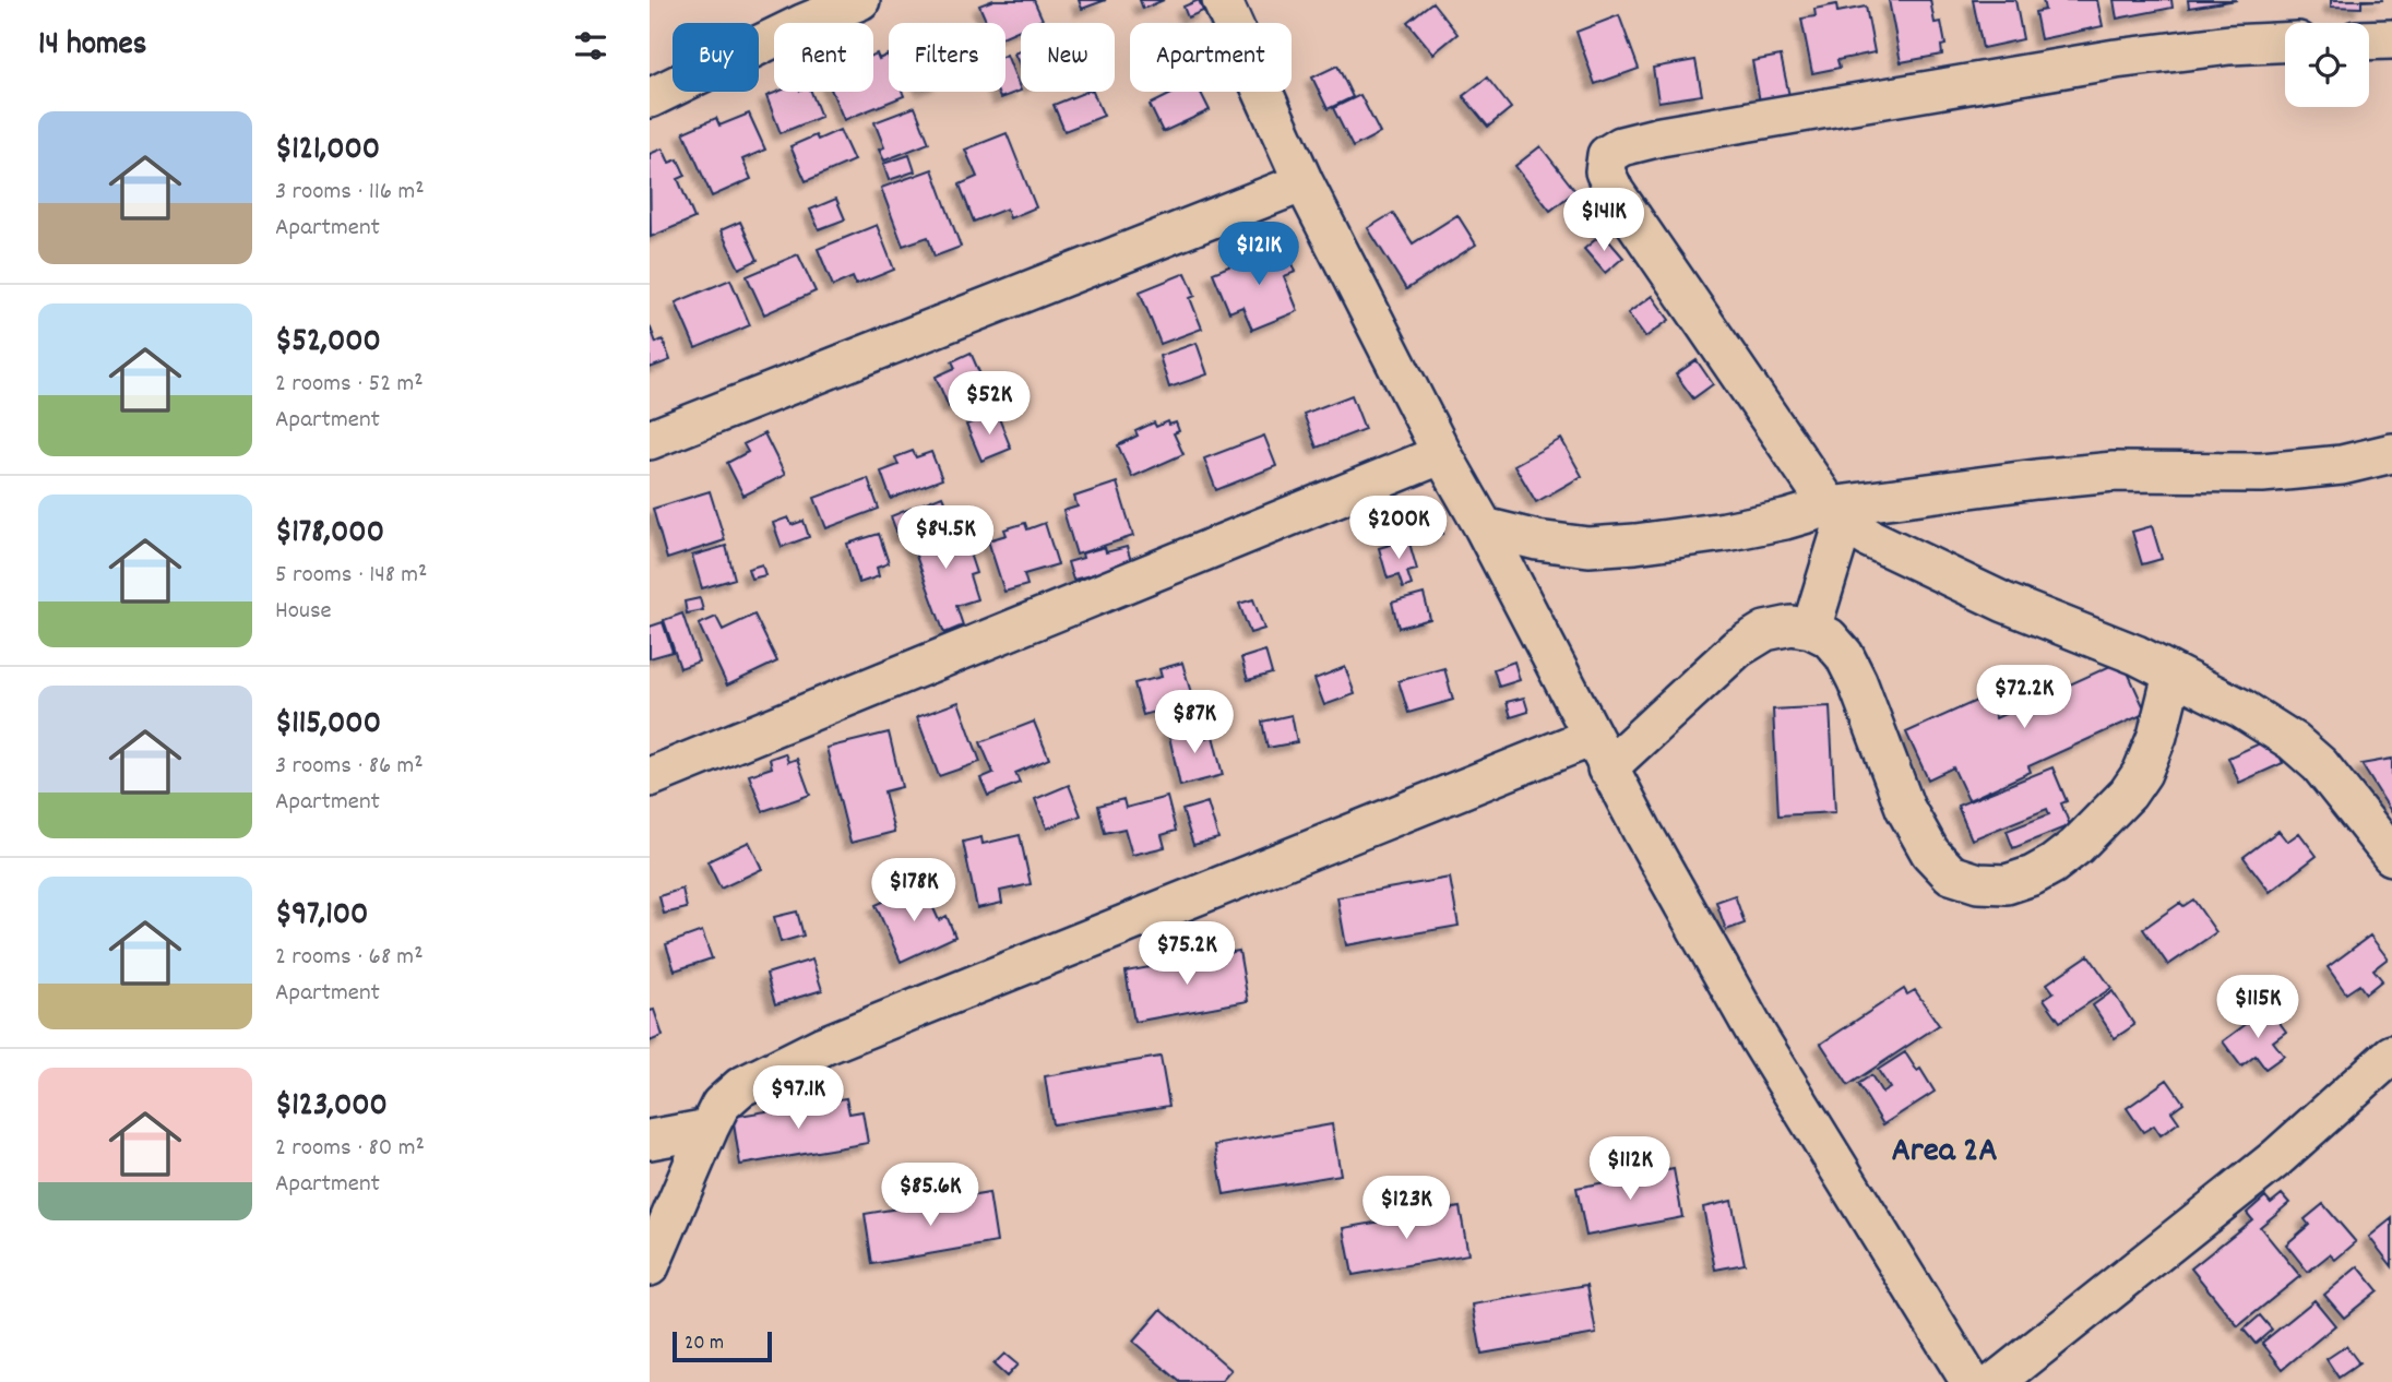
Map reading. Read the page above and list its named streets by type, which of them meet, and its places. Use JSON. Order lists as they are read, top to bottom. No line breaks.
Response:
{"districts":["Area 2A"],"scale_bar":"20 m","page":{"heading":"14 homes","chip":["Buy","Rent","Filters","New","Apartment"],"list":[{"name":"$121,000","note":"3 rooms · 116 m² · Apartment"},{"name":"$52,000","note":"2 rooms · 52 m² · Apartment"},{"name":"$178,000","note":"5 rooms · 148 m² · House"},{"name":"$115,000","note":"3 rooms · 86 m² · Apartment"},{"name":"$97,100","note":"2 rooms · 68 m² · Apartment"},{"name":"$123,000","note":"2 rooms · 80 m² · Apartment"}],"price":["$141K","$121K","$52K","$200K","$84.5K","$72.2K","$87K","$178K","$75.2K","$115K","$97.1K","$112K","$85.6K","$123K"],"scale":"20 m"}}
